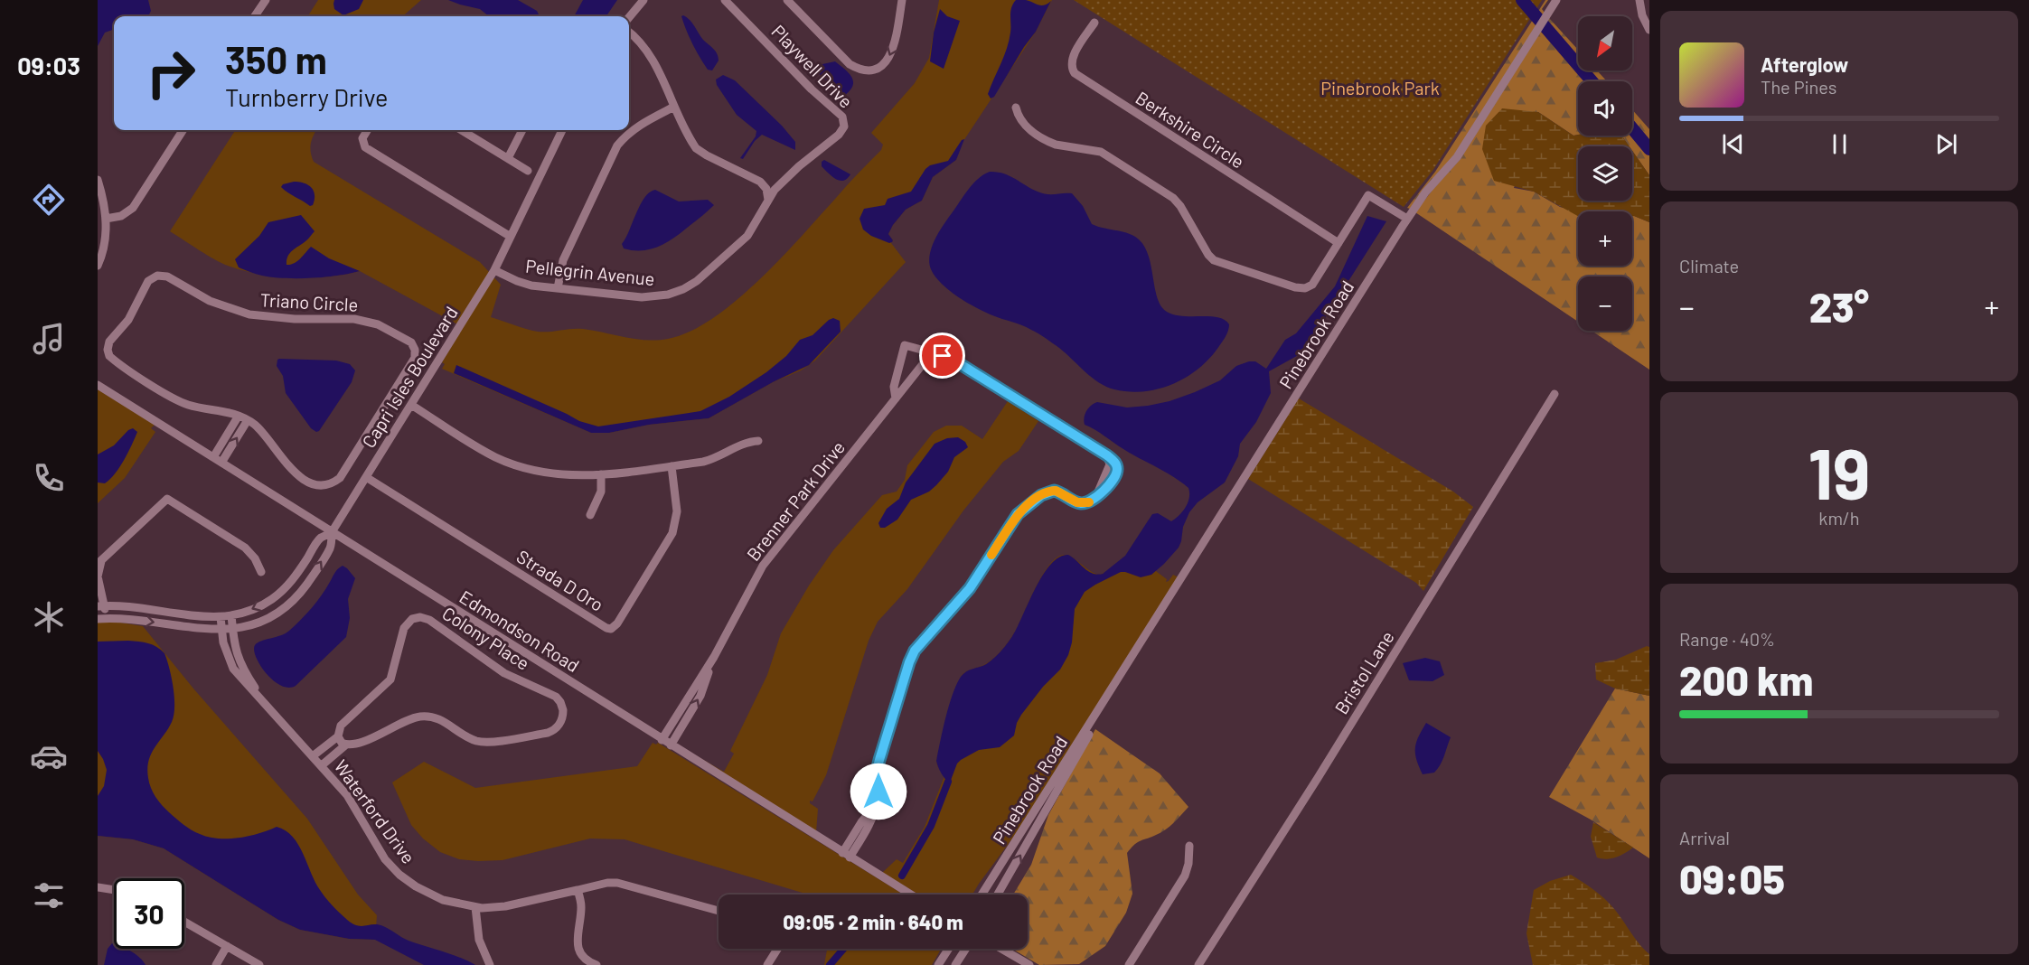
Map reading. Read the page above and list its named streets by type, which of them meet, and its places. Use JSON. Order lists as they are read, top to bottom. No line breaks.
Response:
{"streets":{"street":["Playwell Drive","Berkshire Circle","Pellegrin Avenue","Triano Circle","Pinebrook Road","Capri Isles Boulevard","Brenner Park Drive","Strada D Oro","Edmondson Road","Colony Place","Bristol Lane","Waterford Drive"]},"crossings":[["Playwell Drive","Pellegrin Avenue"],["Pellegrin Avenue","Capri Isles Boulevard"],["Capri Isles Boulevard","Strada D Oro"],["Capri Isles Boulevard","Edmondson Road"],["Capri Isles Boulevard","Waterford Drive"],["Brenner Park Drive","Edmondson Road"],["Colony Place","Waterford Drive"]],"parks":["Pinebrook Park"],"north":"bottom left","page":{"tabs":"09:03","map_buttons":["+","−"],"turn":["350 m","Turnberry Drive"],"song":["Afterglow","The Pines"],"tile":["Climate",["19","km/h"],["Range · 40%","200 km"],["Arrival","09:05"]],"heat":["−","23°","+"],"limit":"30","trip":"09:05 · 2 min · 640 m"}}
